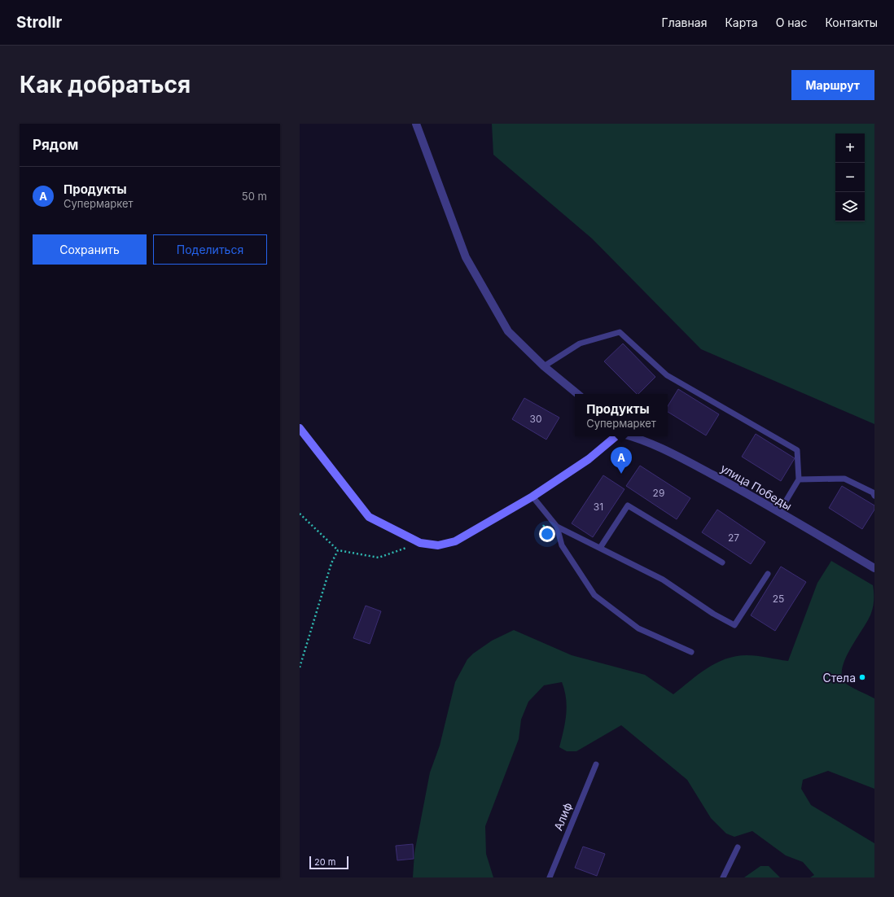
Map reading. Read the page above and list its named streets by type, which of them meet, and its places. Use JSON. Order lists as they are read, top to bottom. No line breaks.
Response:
{"streets":{"street":["улица Победы"],"lane":["Алиф"]},"places":["Стела"],"house_numbers":["30","29","31","27","25"],"scale_bar":"20 m","page":{"header":"Strollr","nav":["Главная","Карта","О нас","Контакты"],"buttons":["Маршрут",["Сохранить","Поделиться"]],"title":"Как добраться","heading":"Рядом","map_buttons":["+","−"],"list":[{"mark":"A","name":"Продукты","note":"Супермаркет","value":"50 m"}],"popup":["Продукты","Супермаркет"],"pins":"A","scale":"20 m"}}
